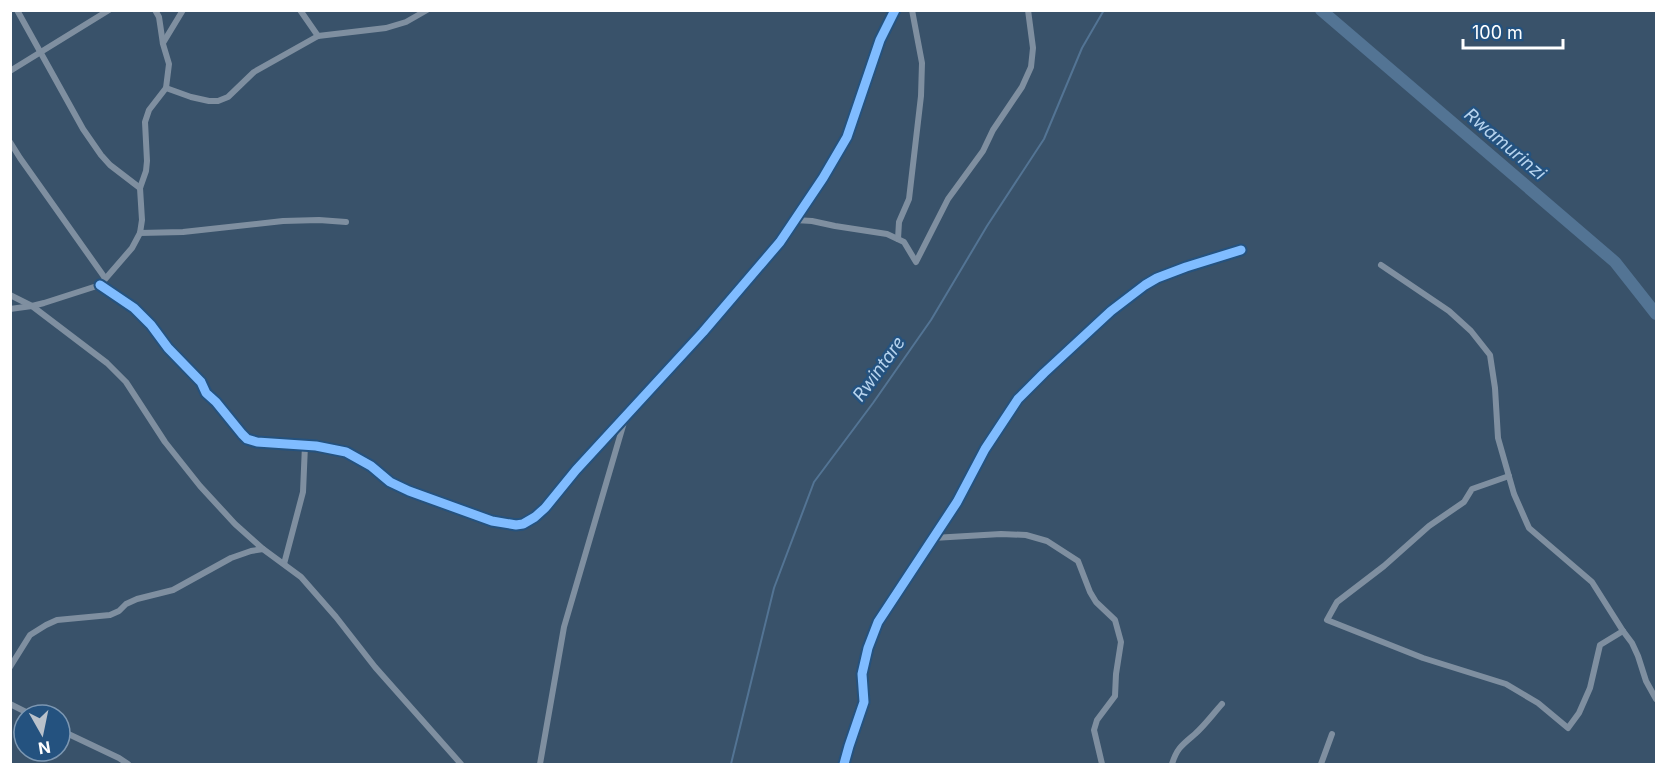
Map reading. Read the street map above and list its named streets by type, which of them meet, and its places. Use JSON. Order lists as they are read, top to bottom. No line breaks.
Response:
{"water":["Rwamurinzi","Rwintare"],"scale_bar":"100 m","north":"bottom"}
